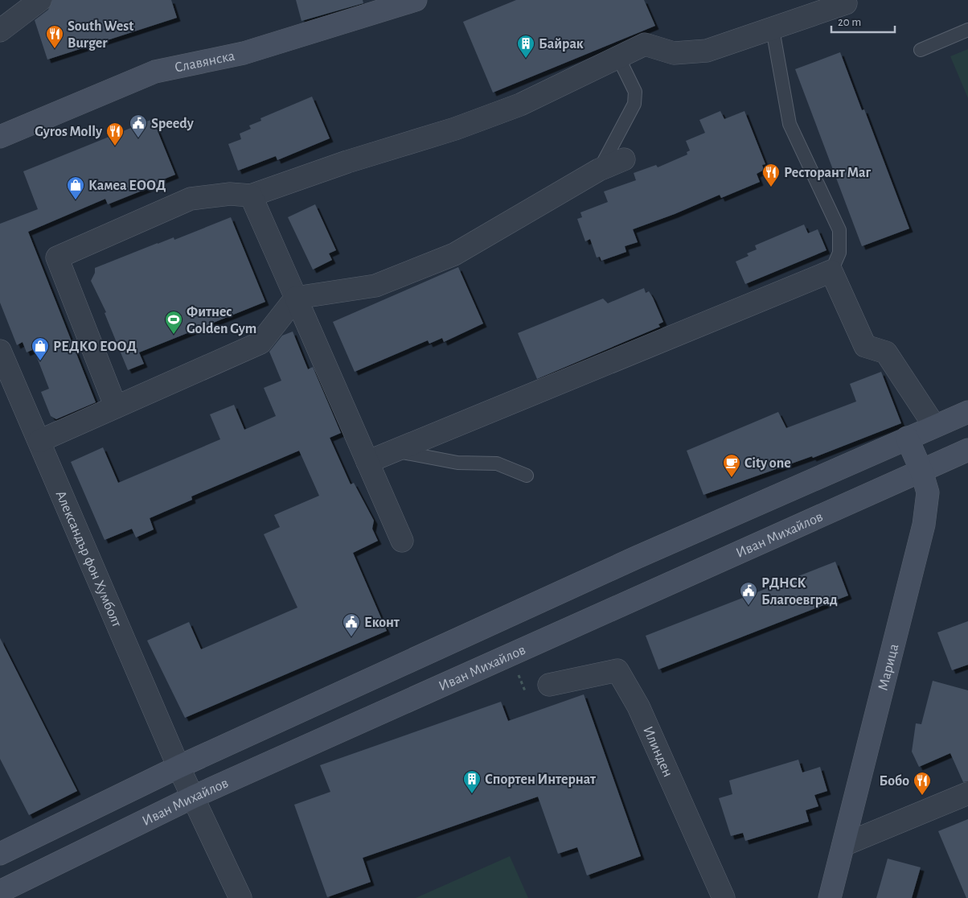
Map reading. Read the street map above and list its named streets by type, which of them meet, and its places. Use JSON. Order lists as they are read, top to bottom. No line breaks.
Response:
{"streets":{"street":["Славянска","Иван Михайлов","Александър фон Хумболт","Марица","Илинден"]},"crossings":[["Иван Михайлов","Александър фон Хумболт"],["Иван Михайлов","Марица"]],"places":{"restaurant":["South West Burger","Gyros Molly","Ресторант Маг","Бобо"],"building":["Байрак","Спортен Интернат"],"public building":["Speedy","РДНСК Благоевград","Еконт"],"shop":["Камеа ЕООД","РЕДКО ЕООД"],"sports":["Фитнес Golden Gym"],"cafe":["City one"]},"scale_bar":"20 m"}
